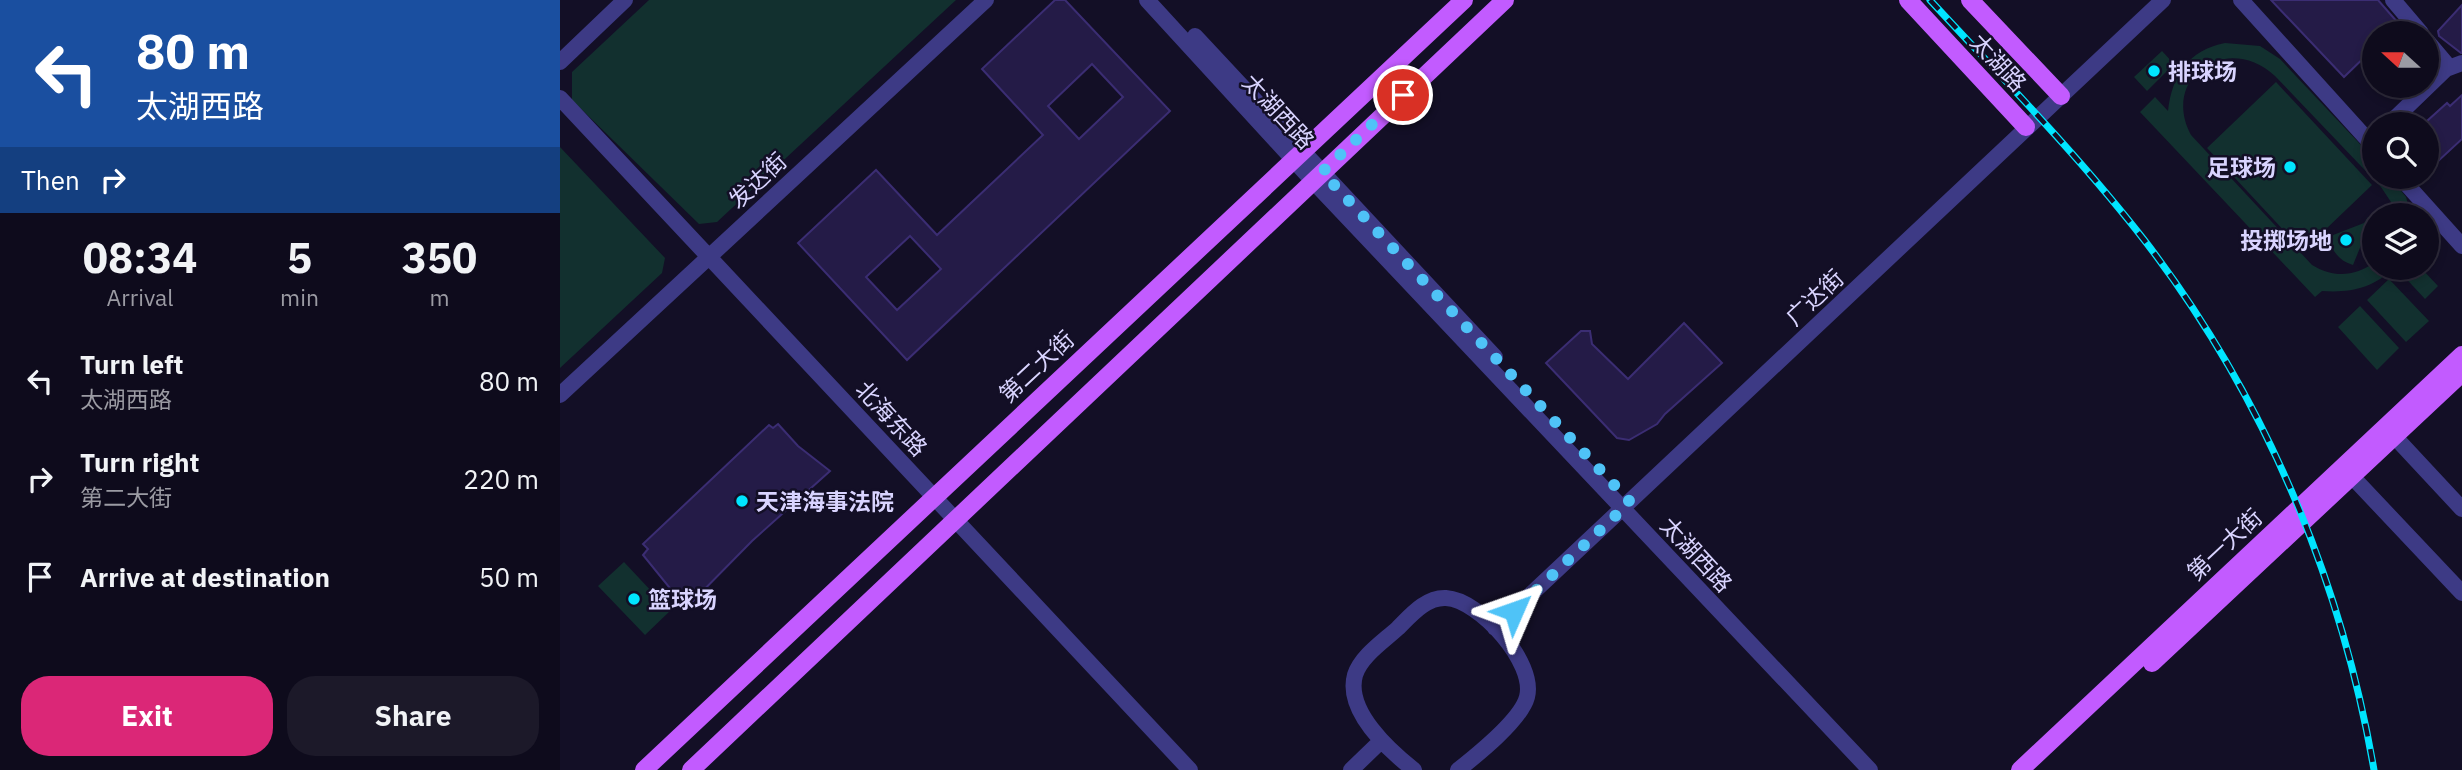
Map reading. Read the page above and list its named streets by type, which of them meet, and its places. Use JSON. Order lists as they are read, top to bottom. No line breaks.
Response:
{"streets":{"main road":["太湖路","第二大街","第一大街"],"street":["太湖西路","发达街","广达街","北海东路"]},"crossings":[["太湖路","广达街"],["太湖西路","广达街"],["太湖西路","第二大街"],["发达街","北海东路"],["第二大街","北海东路"]],"places":["排球场","足球场","投掷场地","天津海事法院","篮球场"],"north":"left","page":{"turn":["80 m","太湖西路"],"then":"Then","eta":["08:34","Arrival","5","min","350","m"],"list":[{"name":"Turn left","note":"太湖西路","value":"80 m"},{"name":"Turn right","note":"第二大街","value":"220 m"},{"name":"Arrive at destination","value":"50 m"}],"buttons":["Exit","Share"]}}
